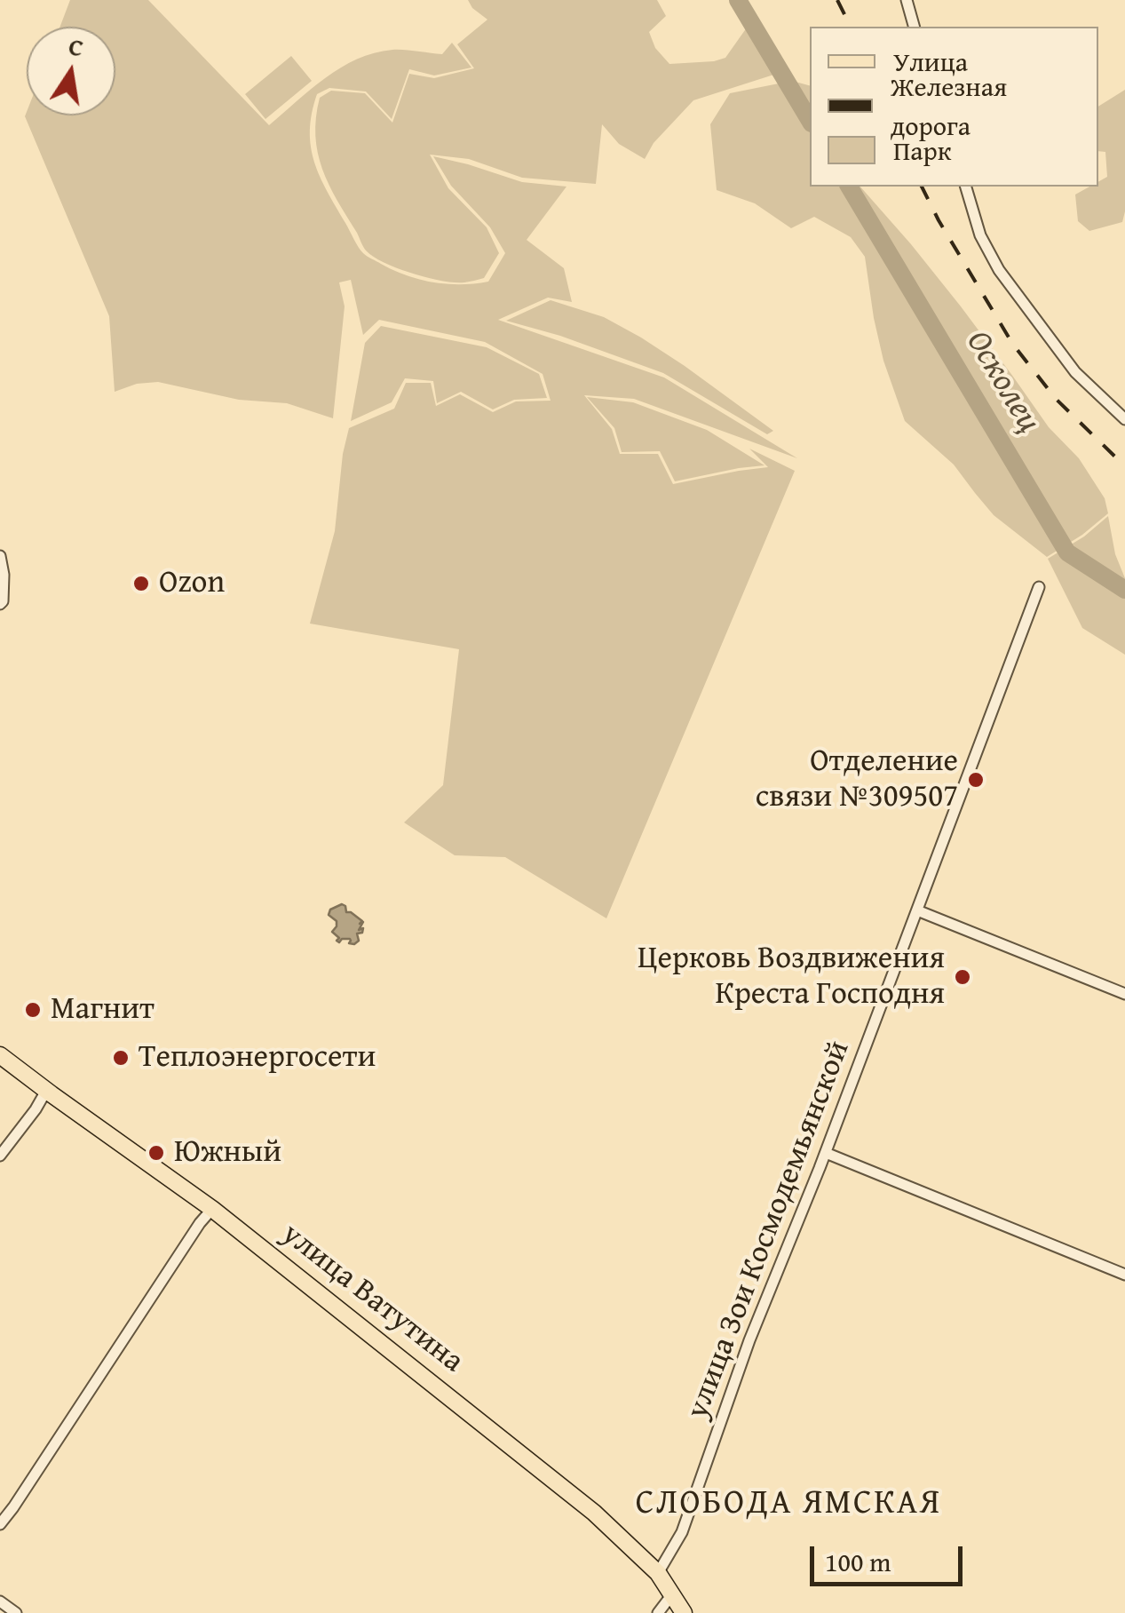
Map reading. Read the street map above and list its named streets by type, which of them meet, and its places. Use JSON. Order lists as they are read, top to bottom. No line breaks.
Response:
{"streets":{"main road":["улица Ватутина"],"street":["улица Зои Космодемьянской"]},"crossings":[["улица Зои Космодемьянской","улица Ватутина"]],"districts":["СЛОБОДА ЯМСКАЯ"],"water":["Осколец"],"places":["Ozon","Отделение связи №309507","Церковь Воздвижения Креста Господня","Магнит","Теплоэнергосети","Южный"],"legend":["Улица","Железная дорога","Парк"],"scale_bar":"100 m","north":"top"}
